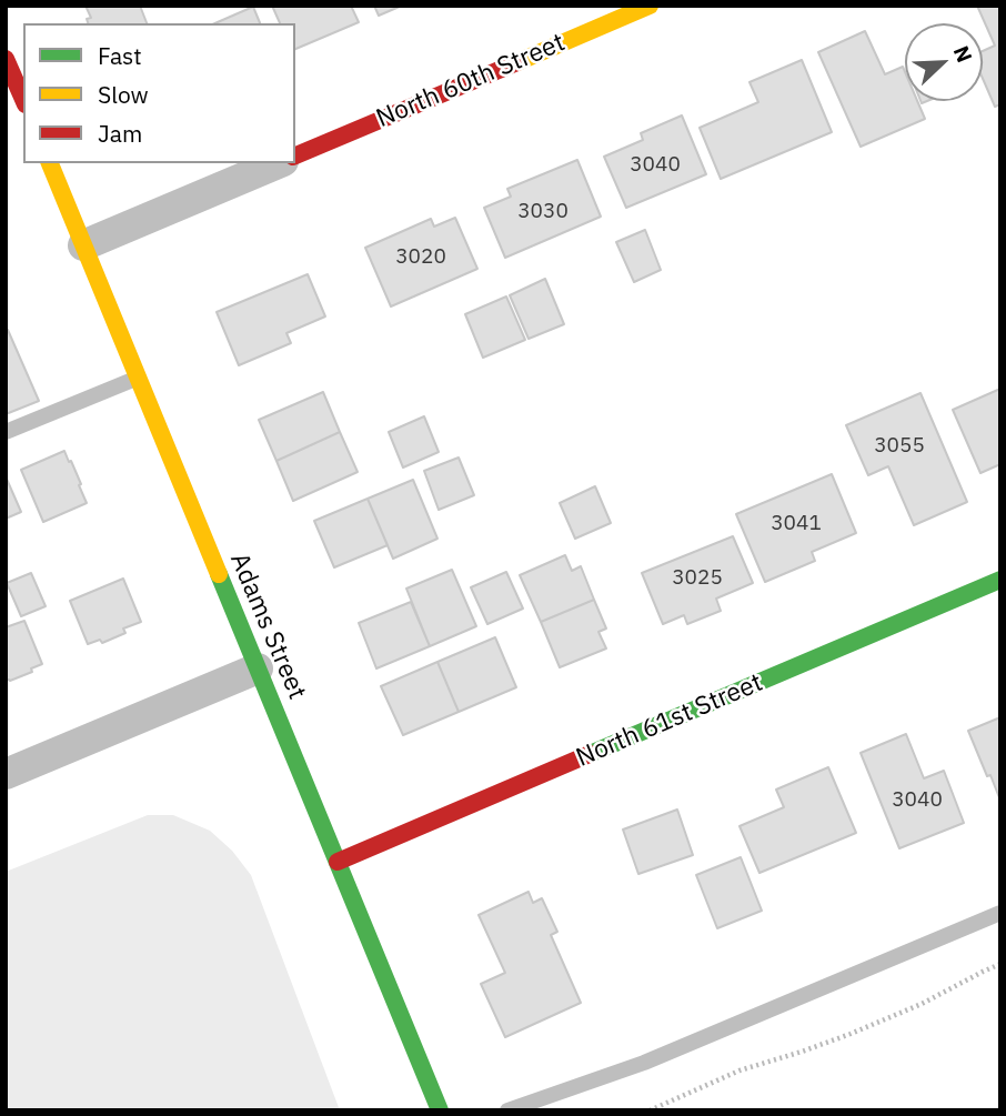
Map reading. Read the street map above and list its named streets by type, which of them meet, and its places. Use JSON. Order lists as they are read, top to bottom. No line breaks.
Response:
{"streets":{"street":["North 60th Street","Adams Street","North 61st Street"]},"crossings":[["Adams Street","North 61st Street"]],"house_numbers":["3040","3030","3020","3055","3041","3025","3040"],"legend":["Fast","Slow","Jam"],"north":"top right"}
